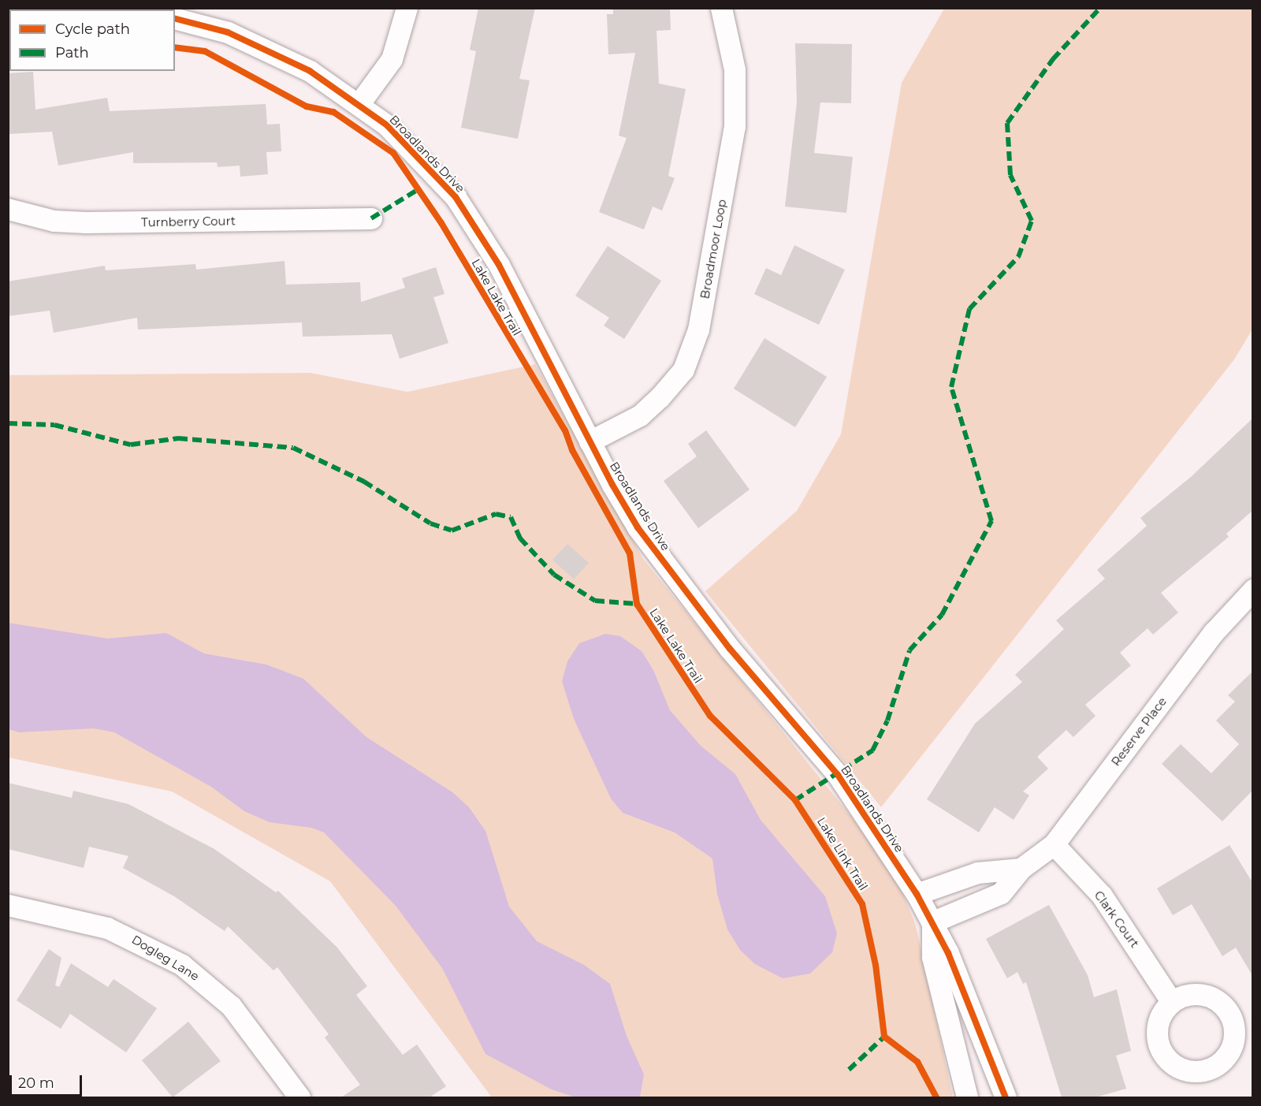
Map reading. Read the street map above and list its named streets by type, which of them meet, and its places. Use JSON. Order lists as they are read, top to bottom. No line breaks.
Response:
{"streets":{"street":["Broadlands Drive","Turnberry Court","Broadmoor Loop","Reserve Place","Clark Court","Dogleg Lane"],"cycle path":["Lake Lake Trail"]},"crossings":[["Broadlands Drive","Broadmoor Loop"],["Broadlands Drive","Reserve Place"],["Reserve Place","Clark Court"]],"legend":["Cycle path","Path"],"scale_bar":"20 m"}
